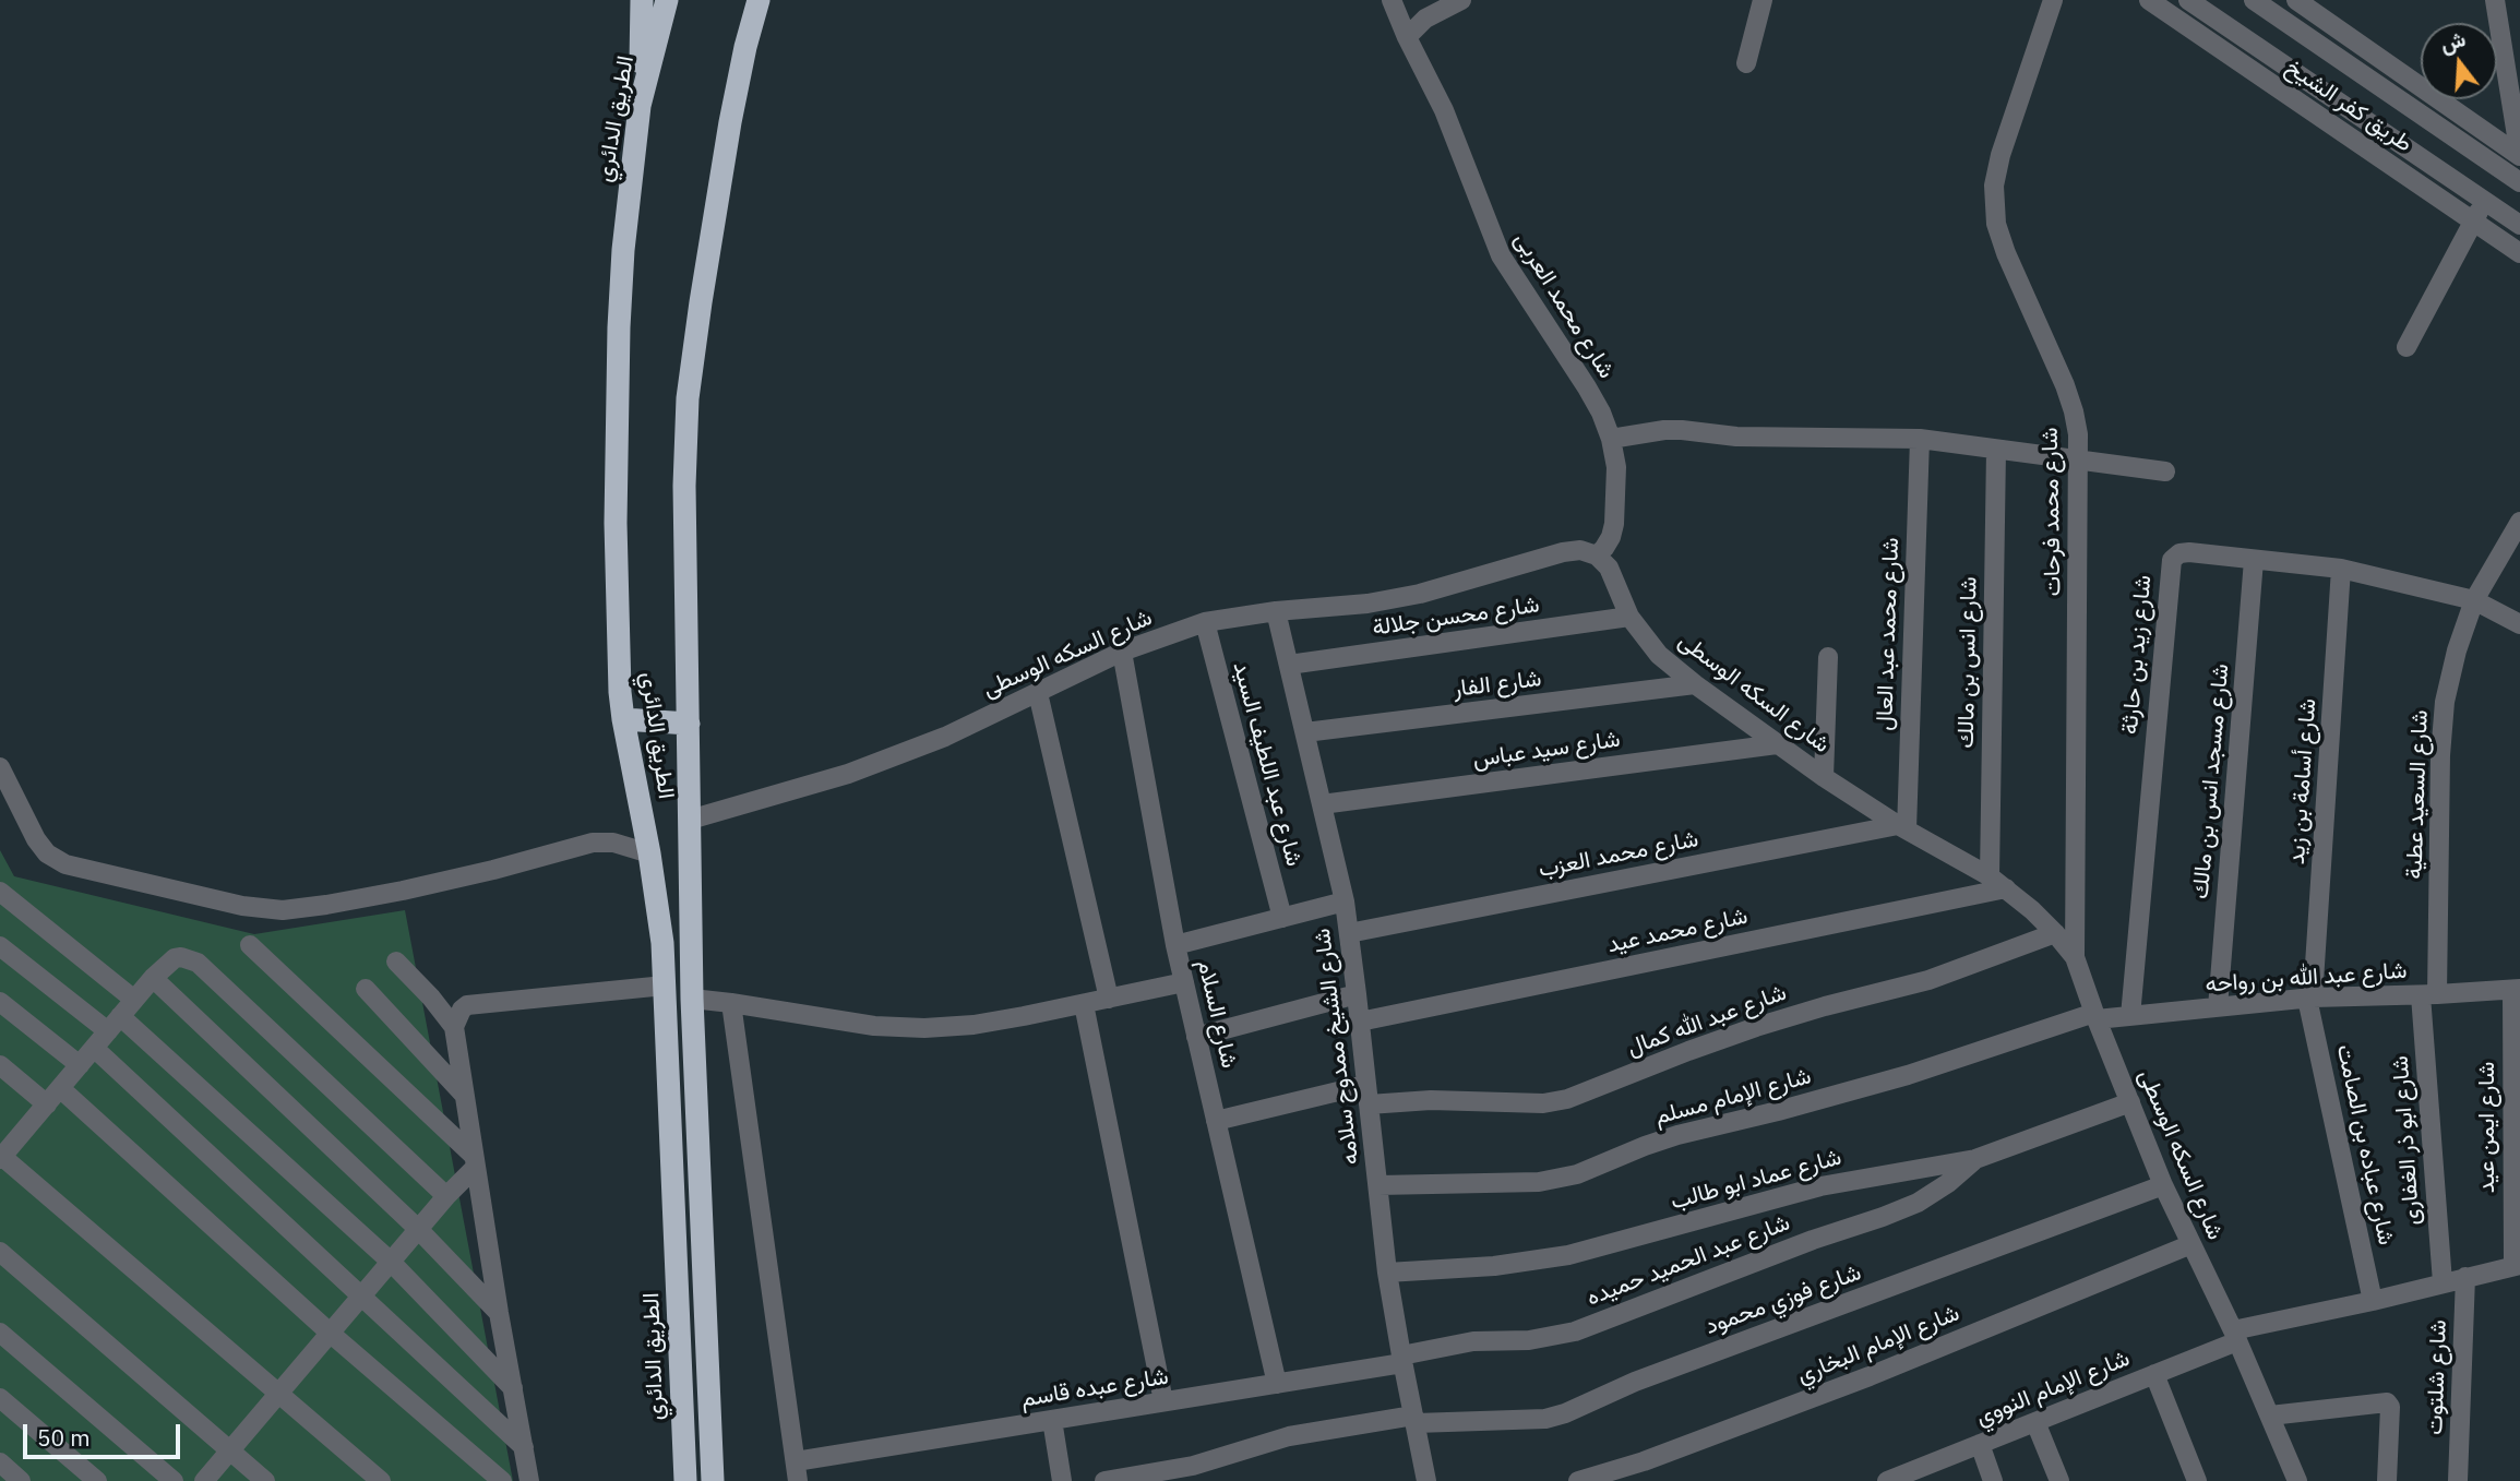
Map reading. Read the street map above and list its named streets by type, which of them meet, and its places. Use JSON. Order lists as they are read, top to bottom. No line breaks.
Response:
{"streets":{"highway":["الطريق الدائري"],"street":["طريق كفر الشيخ","شارع محمد العربى","شارع محمد فرحات","شارع محسن جلالة","شارع محمد عبد العال","شارع السكه الوسطى","شارع زيد بن حارثة","شارع انس بن مالك","شارع الفار","شارع سيد عباس","شارع عبد اللطيف السيد","شارع مسجد انس بن مالك","شارع أسامة بن زيد","شارع السعيد عطية","شارع محمد العزب","شارع محمد عيد","شارع عبد الله بن رواحه","شارع السلام","شارع عبد الله كمال","شارع الشيخ ممدوح سلامه","شارع الإمام مسلم","شارع ايمن عيد","شارع ابو ذر الغفارى","شارع عباده بن الصامت","شارع عماد ابو طالب","شارع عبد الحميد حميده","شارع فوزي محمود","شارع الإمام البخاري","شارع شلتوت","شارع عبده قاسم","شارع الإمام النووي"]},"crossings":[["الطريق الدائري","شارع السكه الوسطى"],["شارع محمد العربى","شارع السكه الوسطى"],["شارع محمد فرحات","شارع السكه الوسطى"],["شارع محسن جلالة","شارع السكه الوسطى"],["شارع محسن جلالة","شارع الشيخ ممدوح سلامه"],["شارع محمد عبد العال","شارع السكه الوسطى"],["شارع محمد عبد العال","شارع محمد العزب"],["شارع السكه الوسطى","شارع انس بن مالك"],["شارع السكه الوسطى","شارع الفار"],["شارع السكه الوسطى","شارع سيد عباس"],["شارع السكه الوسطى","شارع عبد اللطيف السيد"],["شارع السكه الوسطى","شارع محمد العزب"],["شارع السكه الوسطى","شارع محمد عيد"],["شارع السكه الوسطى","شارع عبد الله بن رواحه"],["شارع السكه الوسطى","شارع السلام"],["شارع السكه الوسطى","شارع عبد الله كمال"],["شارع السكه الوسطى","شارع الشيخ ممدوح سلامه"],["شارع السكه الوسطى","شارع الإمام مسلم"],["شارع السكه الوسطى","شارع عماد ابو طالب"],["شارع السكه الوسطى","شارع فوزي محمود"],["شارع السكه الوسطى","شارع الإمام البخاري"],["شارع السكه الوسطى","شارع الإمام النووي"],["شارع زيد بن حارثة","شارع مسجد انس بن مالك"],["شارع زيد بن حارثة","شارع أسامة بن زيد"],["شارع زيد بن حارثة","شارع السعيد عطية"],["شارع زيد بن حارثة","شارع عبد الله بن رواحه"],["شارع انس بن مالك","شارع محمد عيد"],["شارع الفار","شارع الشيخ ممدوح سلامه"],["شارع سيد عباس","شارع الشيخ ممدوح سلامه"],["شارع مسجد انس بن مالك","شارع عبد الله بن رواحه"],["شارع أسامة بن زيد","شارع عبد الله بن رواحه"],["شارع أسامة بن زيد","شارع عباده بن الصامت"],["شارع السعيد عطية","شارع عبد الله بن رواحه"],["شارع السعيد عطية","شارع ابو ذر الغفارى"],["شارع محمد العزب","شارع الشيخ ممدوح سلامه"],["شارع محمد عيد","شارع الشيخ ممدوح سلامه"],["شارع عبد الله بن رواحه","شارع الإمام مسلم"],["شارع عبد الله بن رواحه","شارع ايمن عيد"],["شارع عبد الله بن رواحه","شارع ابو ذر الغفارى"],["شارع عبد الله بن رواحه","شارع عباده بن الصامت"],["شارع السلام","شارع عبد الله كمال"],["شارع السلام","شارع عبده قاسم"],["شارع عبد الله كمال","شارع الشيخ ممدوح سلامه"],["شارع الشيخ ممدوح سلامه","شارع الإمام مسلم"],["شارع الشيخ ممدوح سلامه","شارع عماد ابو طالب"],["شارع الشيخ ممدوح سلامه","شارع عبد الحميد حميده"],["شارع الشيخ ممدوح سلامه","شارع فوزي محمود"],["شارع الشيخ ممدوح سلامه","شارع عبده قاسم"],["شارع ايمن عيد","شارع الإمام النووي"],["شارع ابو ذر الغفارى","شارع الإمام النووي"],["شارع عباده بن الصامت","شارع الإمام النووي"],["شارع عماد ابو طالب","شارع عبد الحميد حميده"],["شارع عبد الحميد حميده","شارع عبده قاسم"],["شارع شلتوت","شارع الإمام النووي"]],"scale_bar":"50 m","north":"top"}
